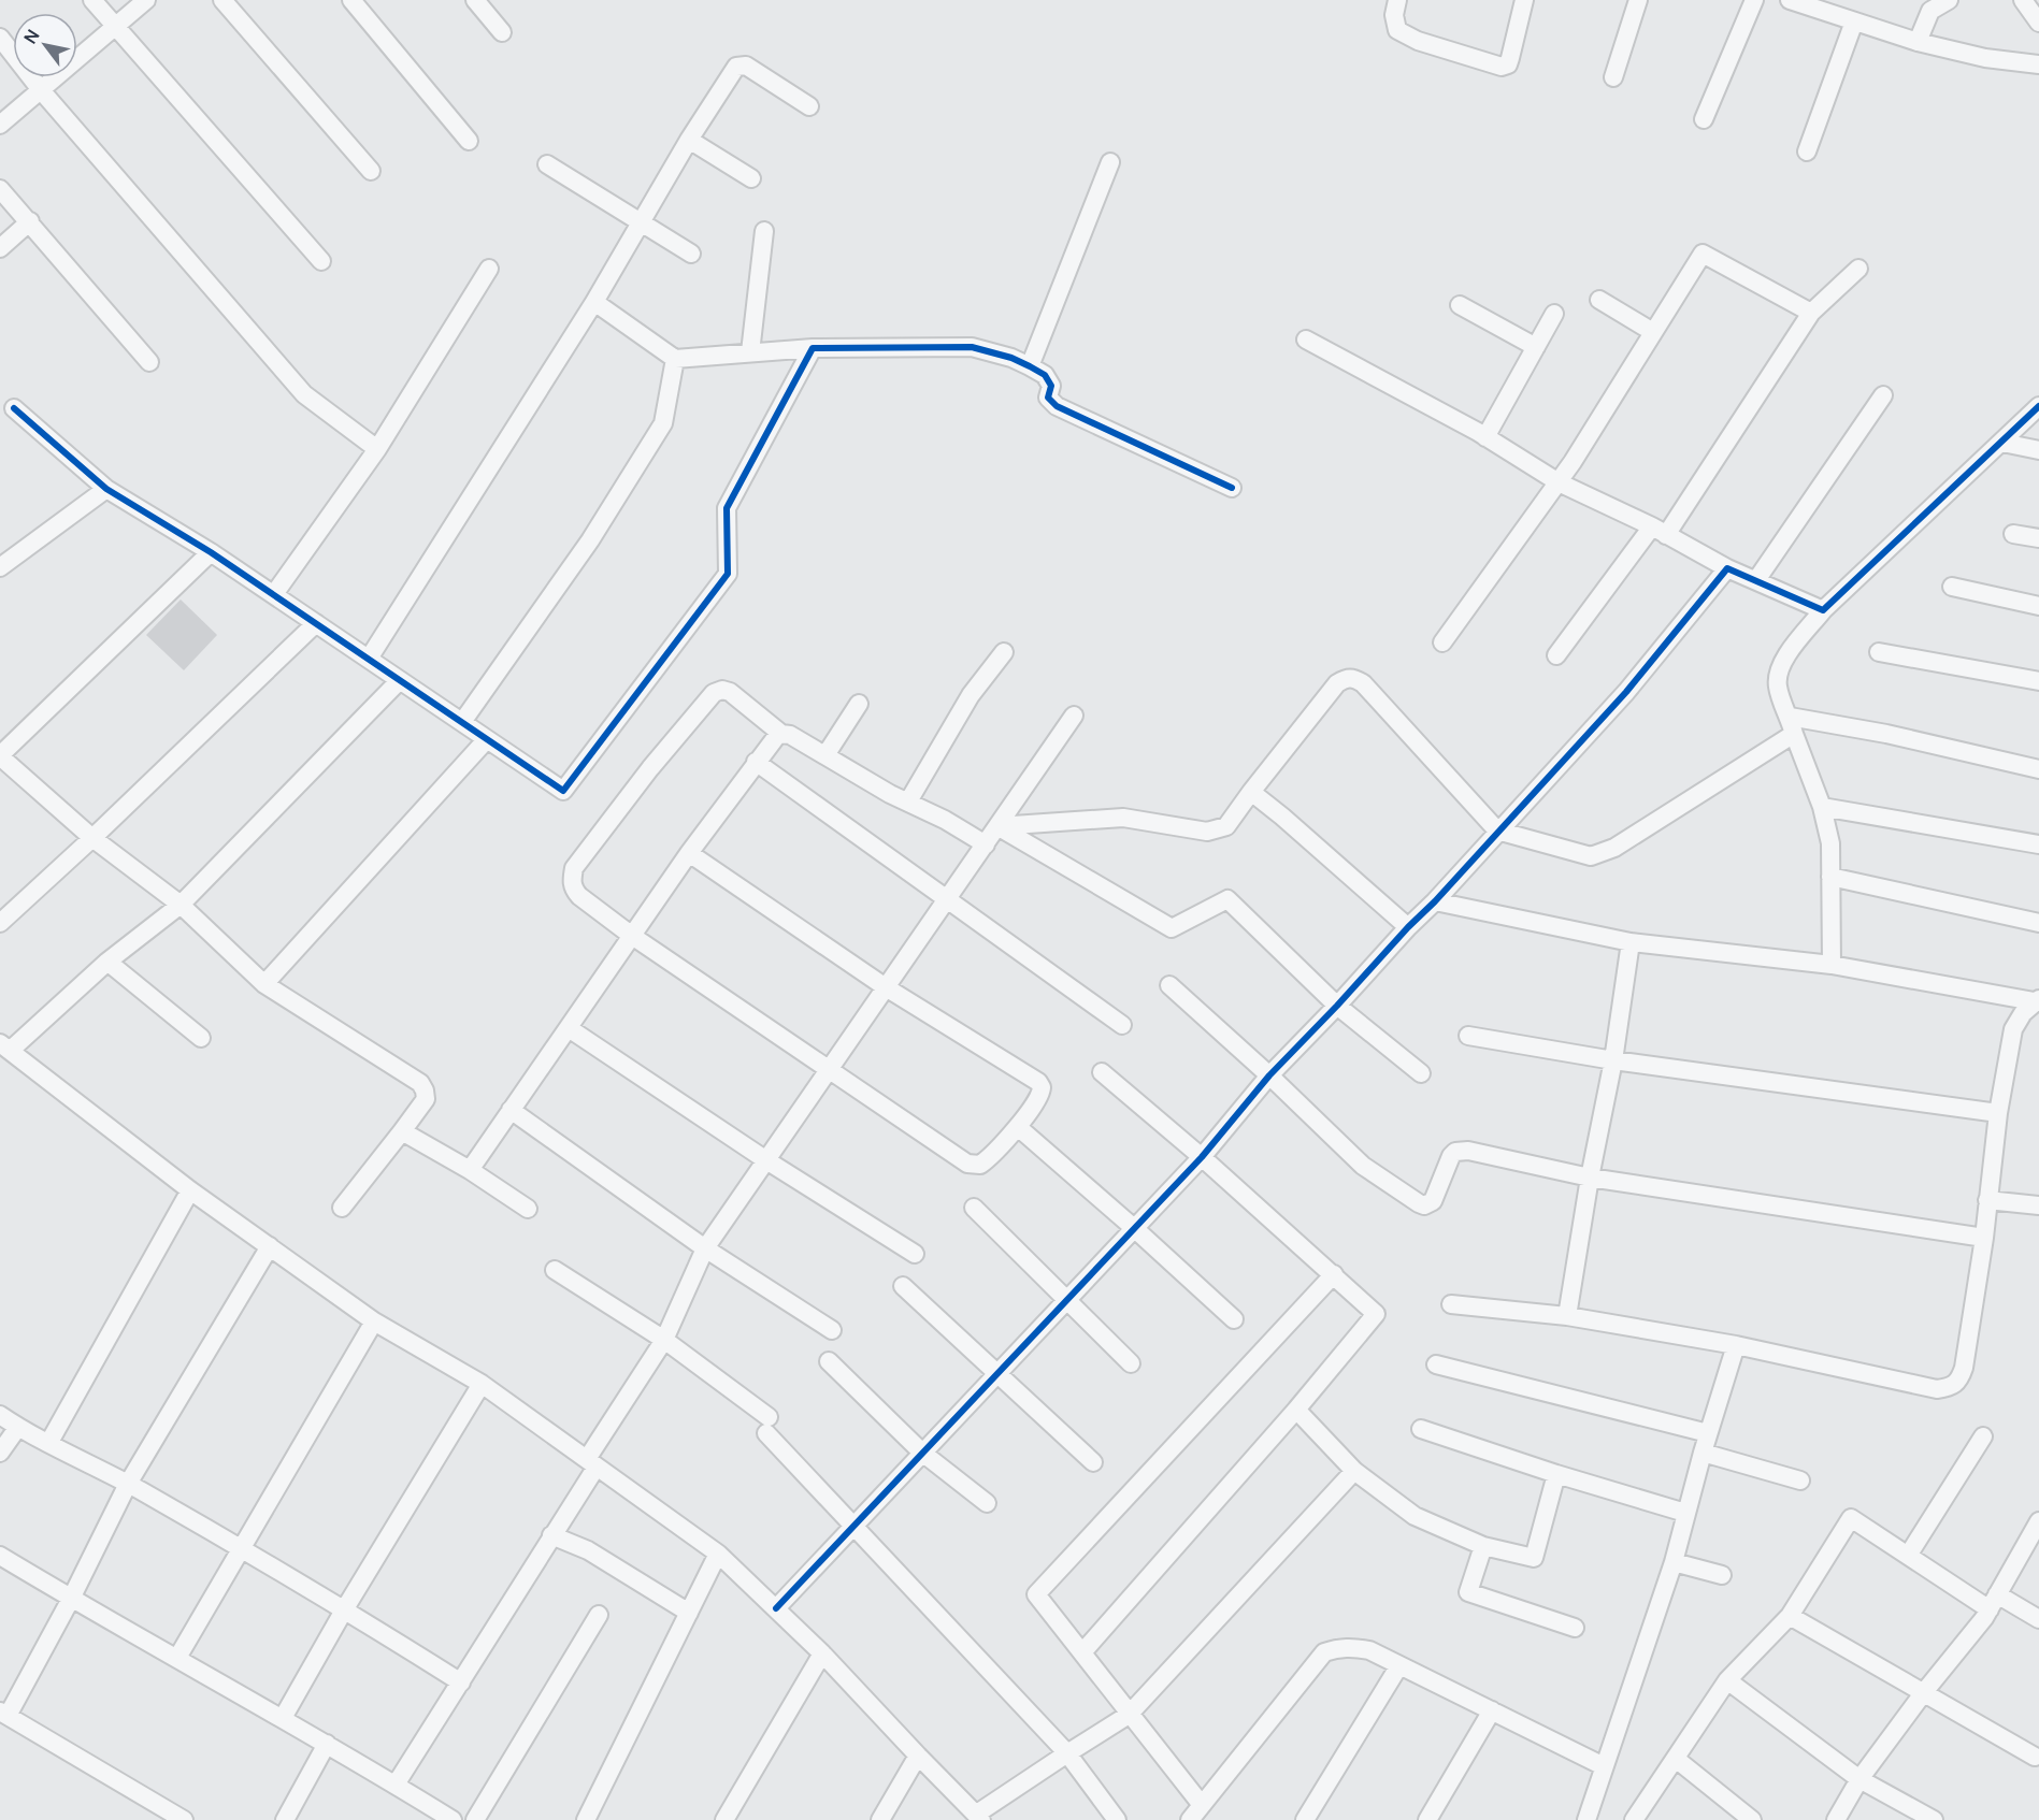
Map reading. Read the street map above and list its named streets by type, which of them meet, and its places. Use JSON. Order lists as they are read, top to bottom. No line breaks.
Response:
{"north":"top left"}
